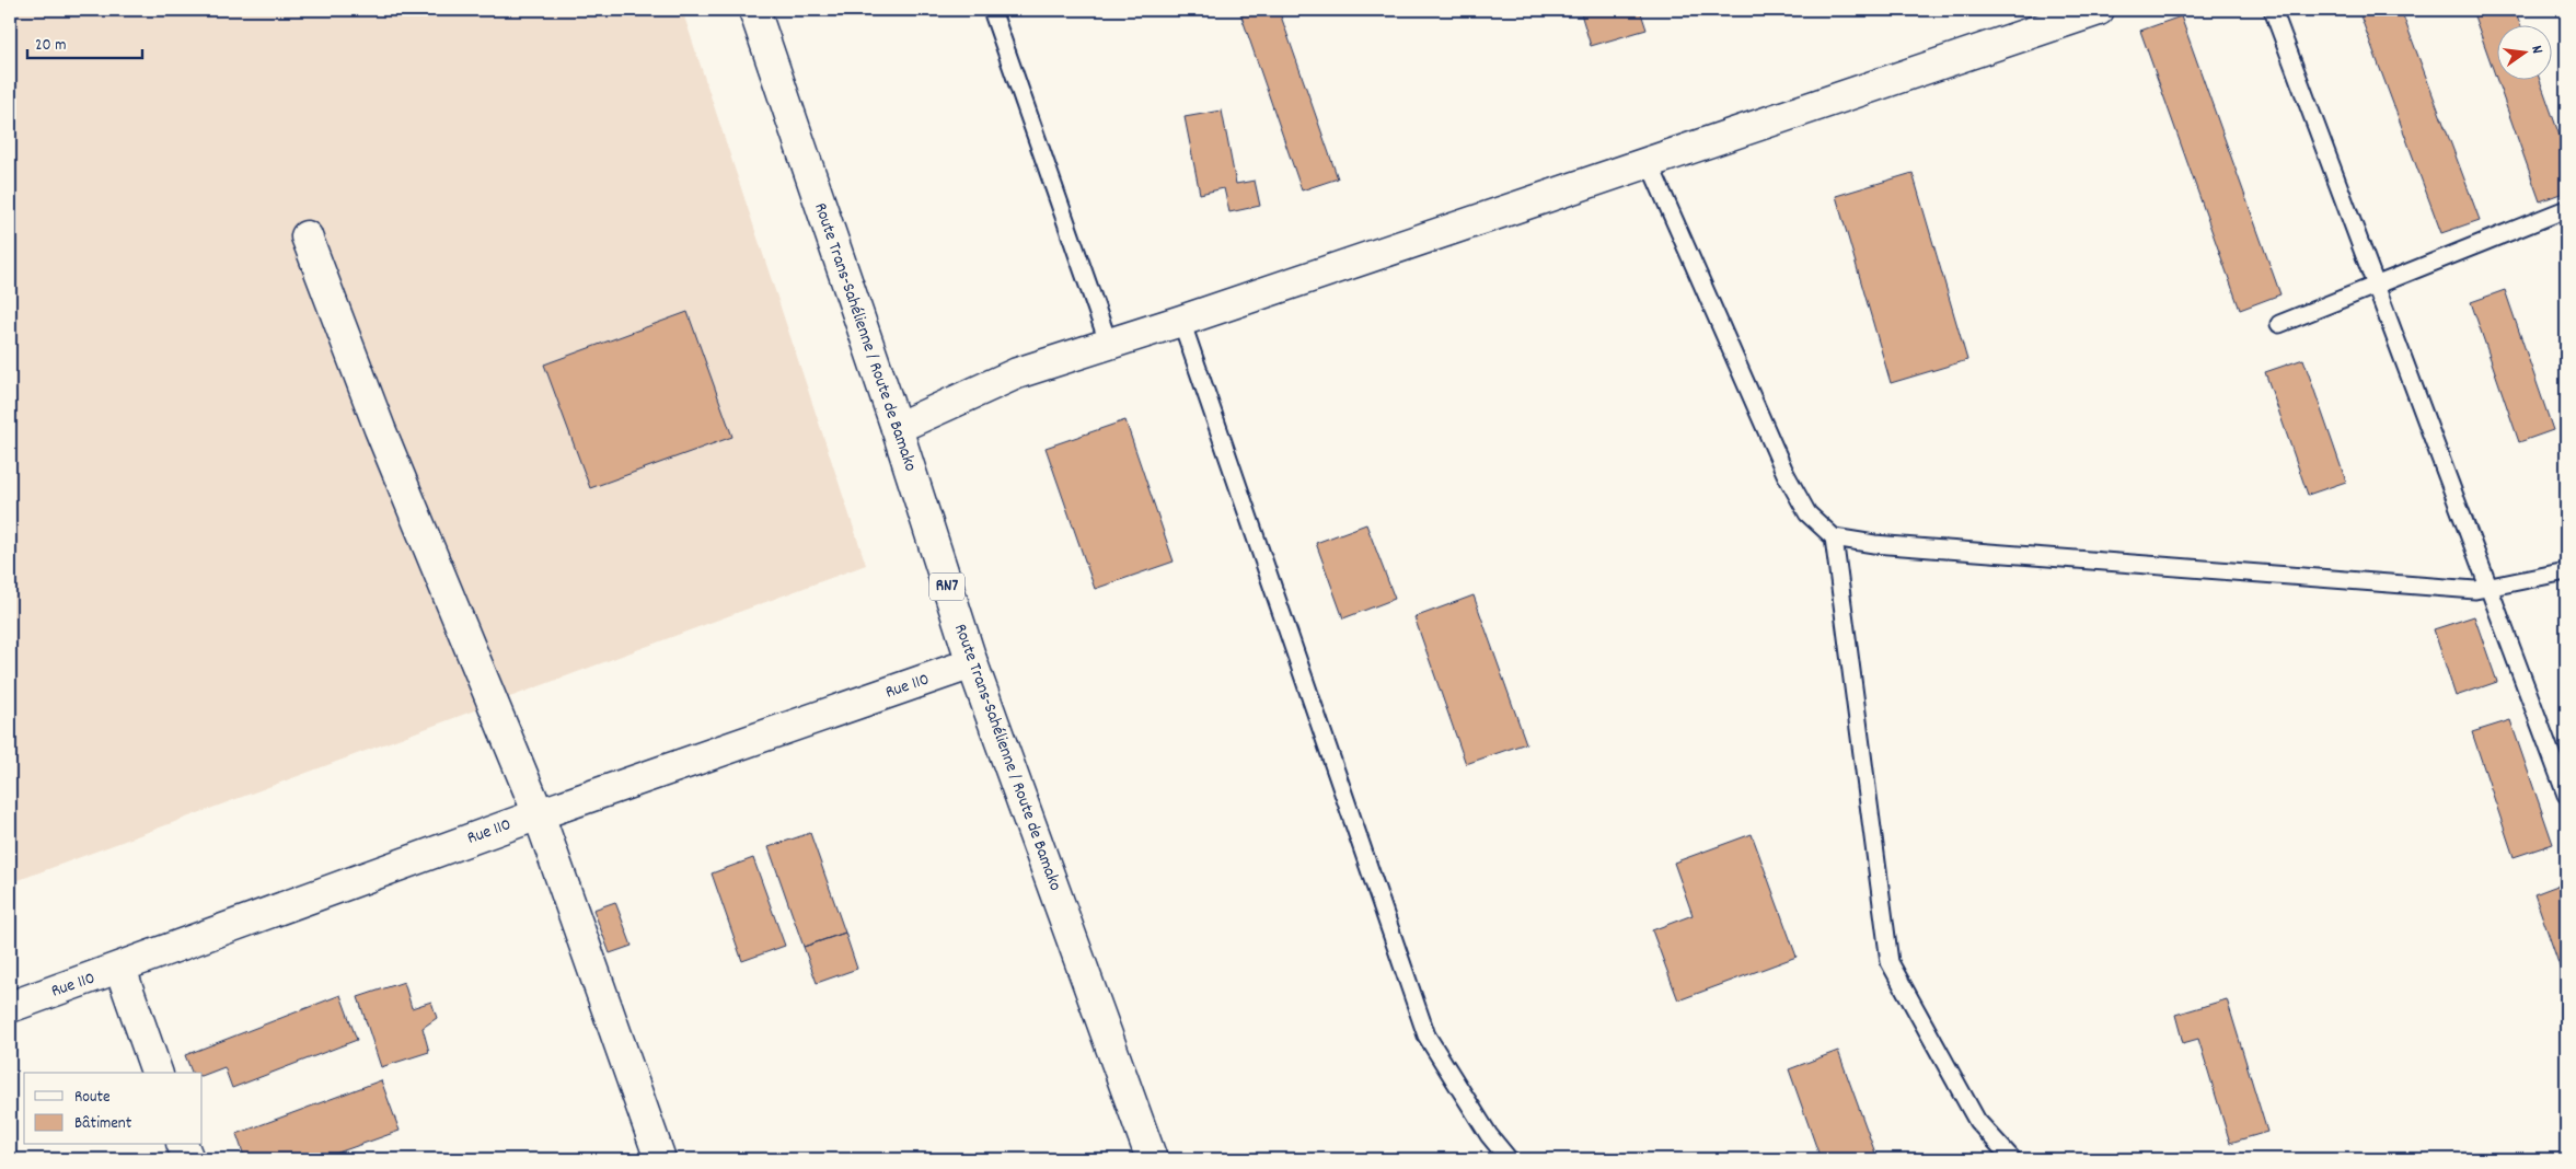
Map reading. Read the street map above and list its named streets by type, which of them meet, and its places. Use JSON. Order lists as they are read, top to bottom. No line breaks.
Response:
{"streets":{"main road":["Route Trans-Sahélienne / Route de Bamako","RN7","Rue 110"]},"crossings":[["Route Trans-Sahélienne / Route de Bamako","Rue 110"]],"legend":["Route","Bâtiment"],"scale_bar":"20 m","north":"right"}
